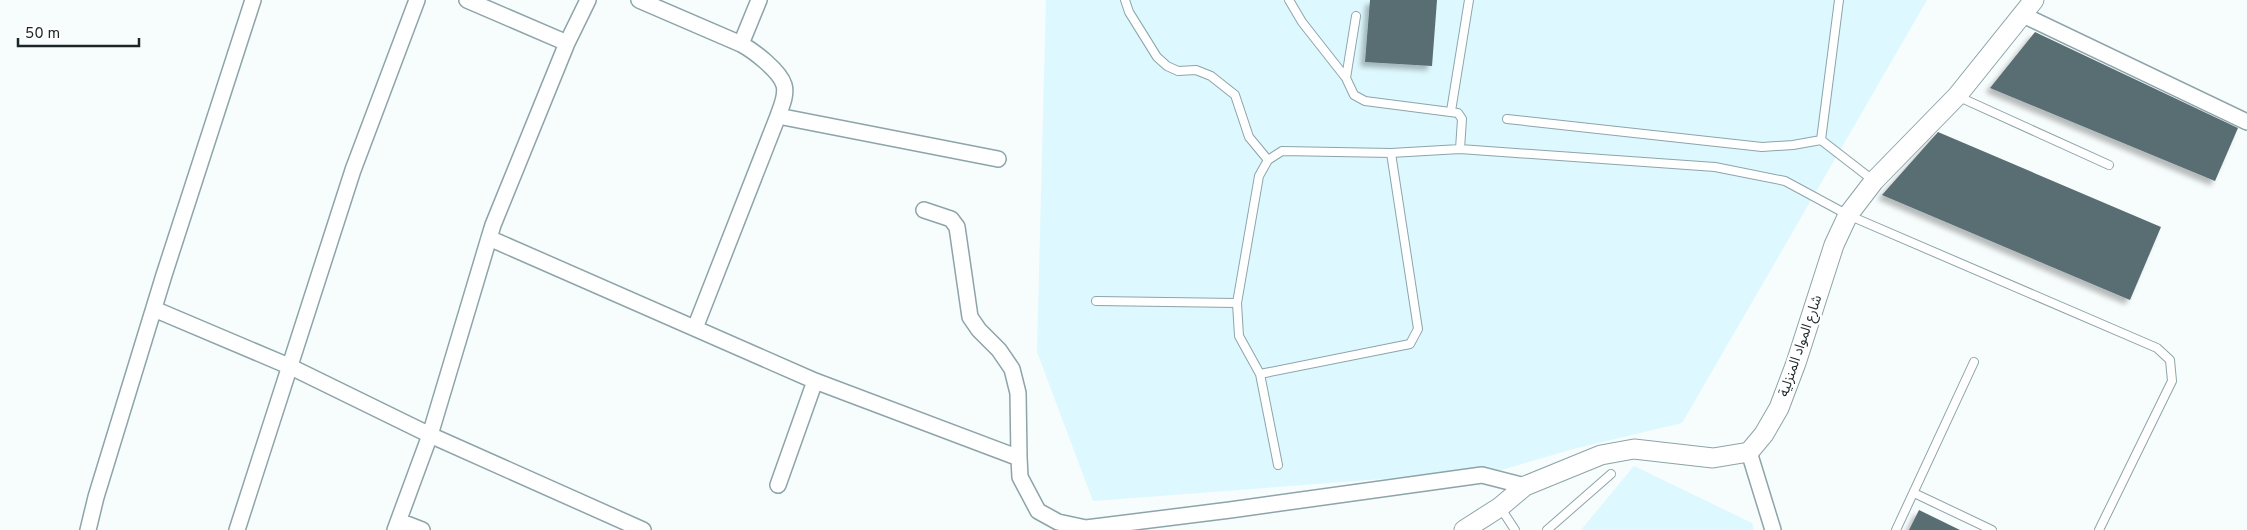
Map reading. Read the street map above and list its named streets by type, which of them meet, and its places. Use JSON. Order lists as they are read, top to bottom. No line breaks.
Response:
{"streets":{"street":["شارع المواد المنزلية"]},"scale_bar":"50 m"}
